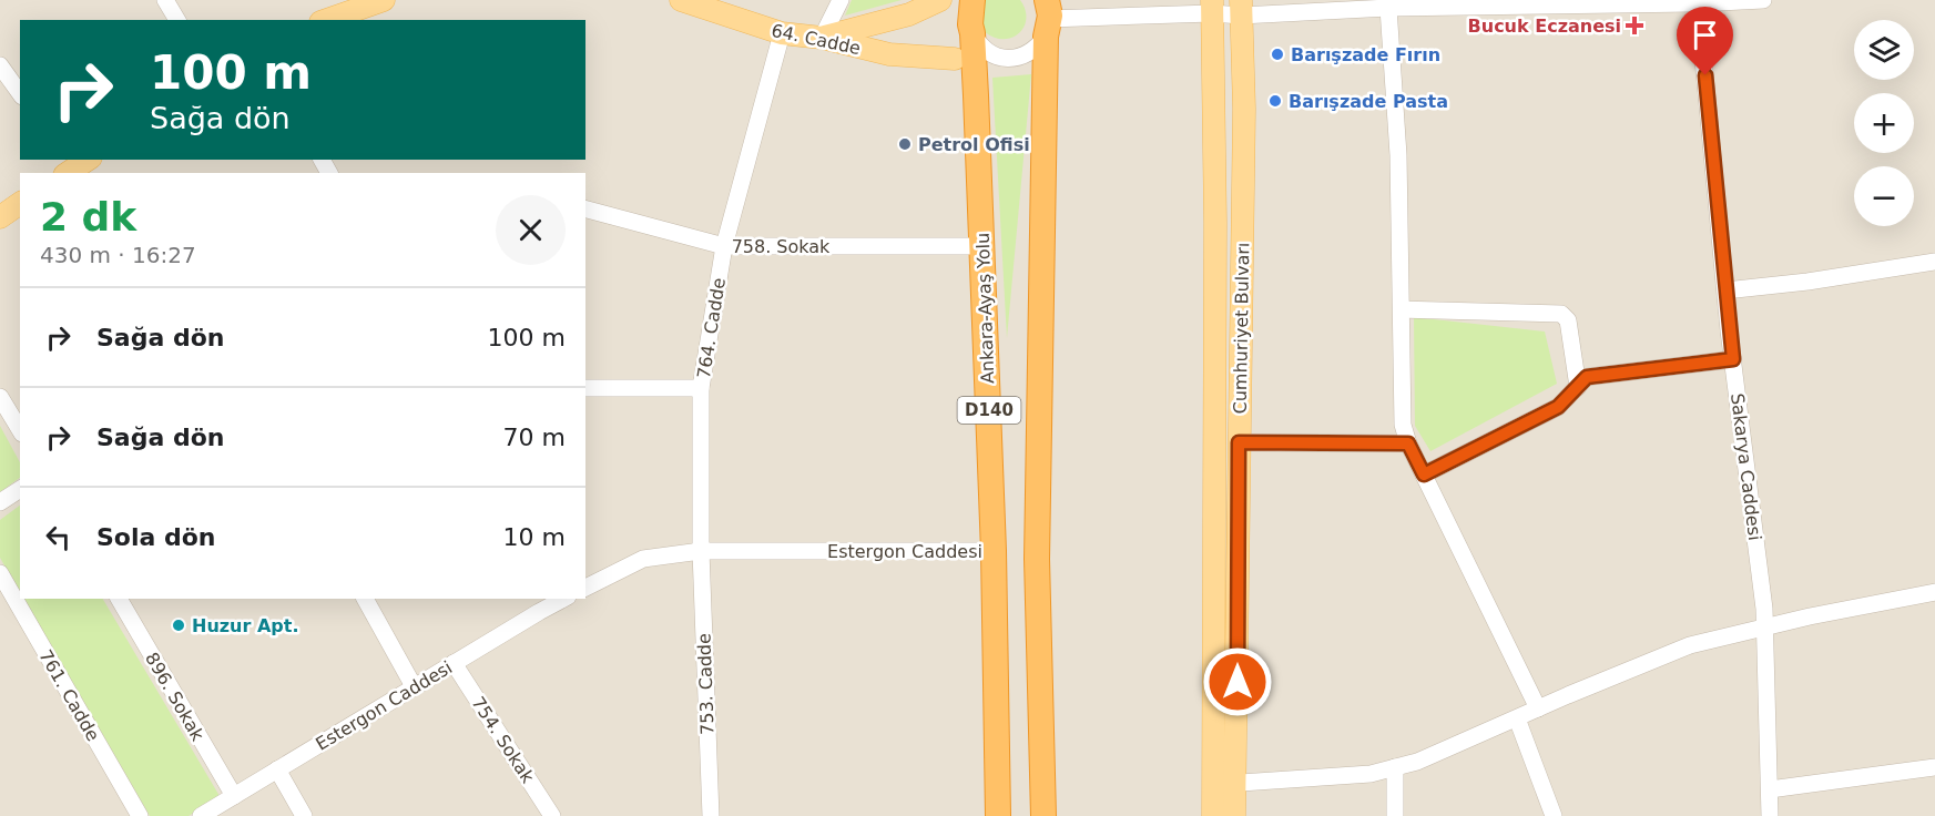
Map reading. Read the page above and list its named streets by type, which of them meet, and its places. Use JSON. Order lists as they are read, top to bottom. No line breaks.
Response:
{"streets":{"highway":["Ankara-Ayaş Yolu","D140"],"main road":["64. Cadde","Cumhuriyet Bulvarı"],"street":["758. Sokak","764. Cadde","Sakarya Caddesi","Estergon Caddesi","753. Cadde","761. Cadde","896. Sokak","754. Sokak"]},"crossings":[["64. Cadde","Ankara-Ayaş Yolu"],["64. Cadde","764. Cadde"],["758. Sokak","Ankara-Ayaş Yolu"],["758. Sokak","764. Cadde"],["Ankara-Ayaş Yolu","Estergon Caddesi"],["764. Cadde","Estergon Caddesi"],["764. Cadde","753. Cadde"],["Estergon Caddesi","753. Cadde"],["Estergon Caddesi","896. Sokak"],["Estergon Caddesi","754. Sokak"]],"places":{"health":["Bucuk Eczanesi"],"other":["Barışzade Fırın","Barışzade Pasta","Petrol Ofisi","Huzur Apt."]},"page":{"map_buttons":["+","−"],"turn":["100 m","Sağa dön"],"heading":["2 dk","430 m · 16:27"],"list":[{"name":"Sağa dön","value":"100 m"},{"name":"Sağa dön","value":"70 m"},{"name":"Sola dön","value":"10 m"}]}}
